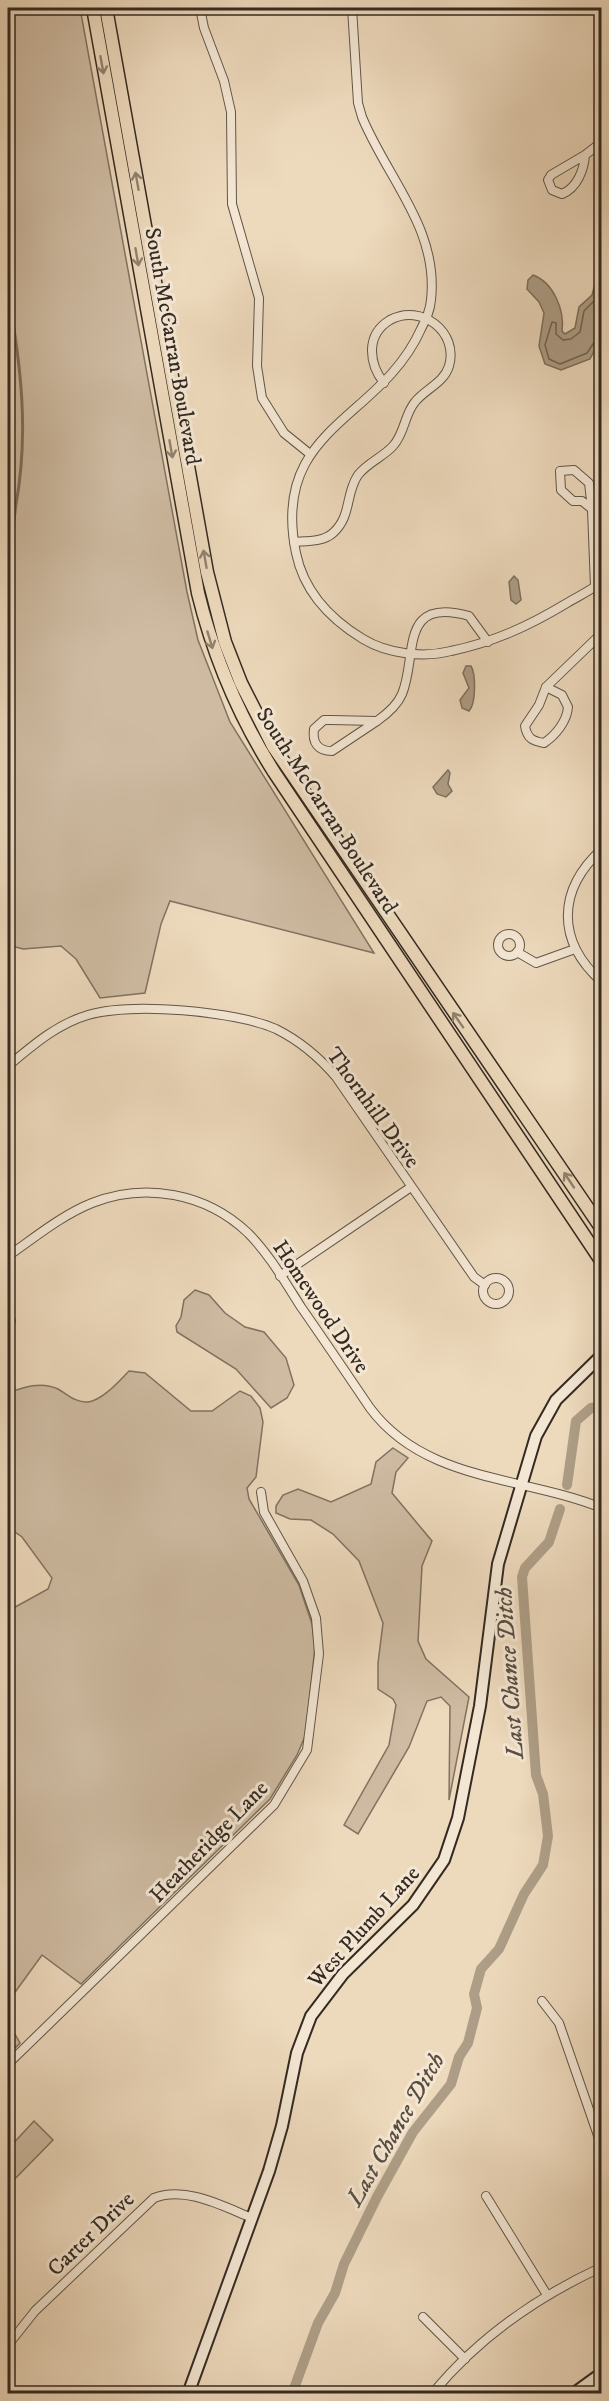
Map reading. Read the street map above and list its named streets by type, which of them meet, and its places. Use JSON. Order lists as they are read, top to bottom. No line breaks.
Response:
{"streets":{"main road":["South McCarran Boulevard","West Plumb Lane"],"street":["Thornhill Drive","Homewood Drive","Heatheridge Lane","Carter Drive"]},"crossings":[["Homewood Drive","West Plumb Lane"],["West Plumb Lane","Carter Drive"]],"water":["Last Chance Ditch"]}
